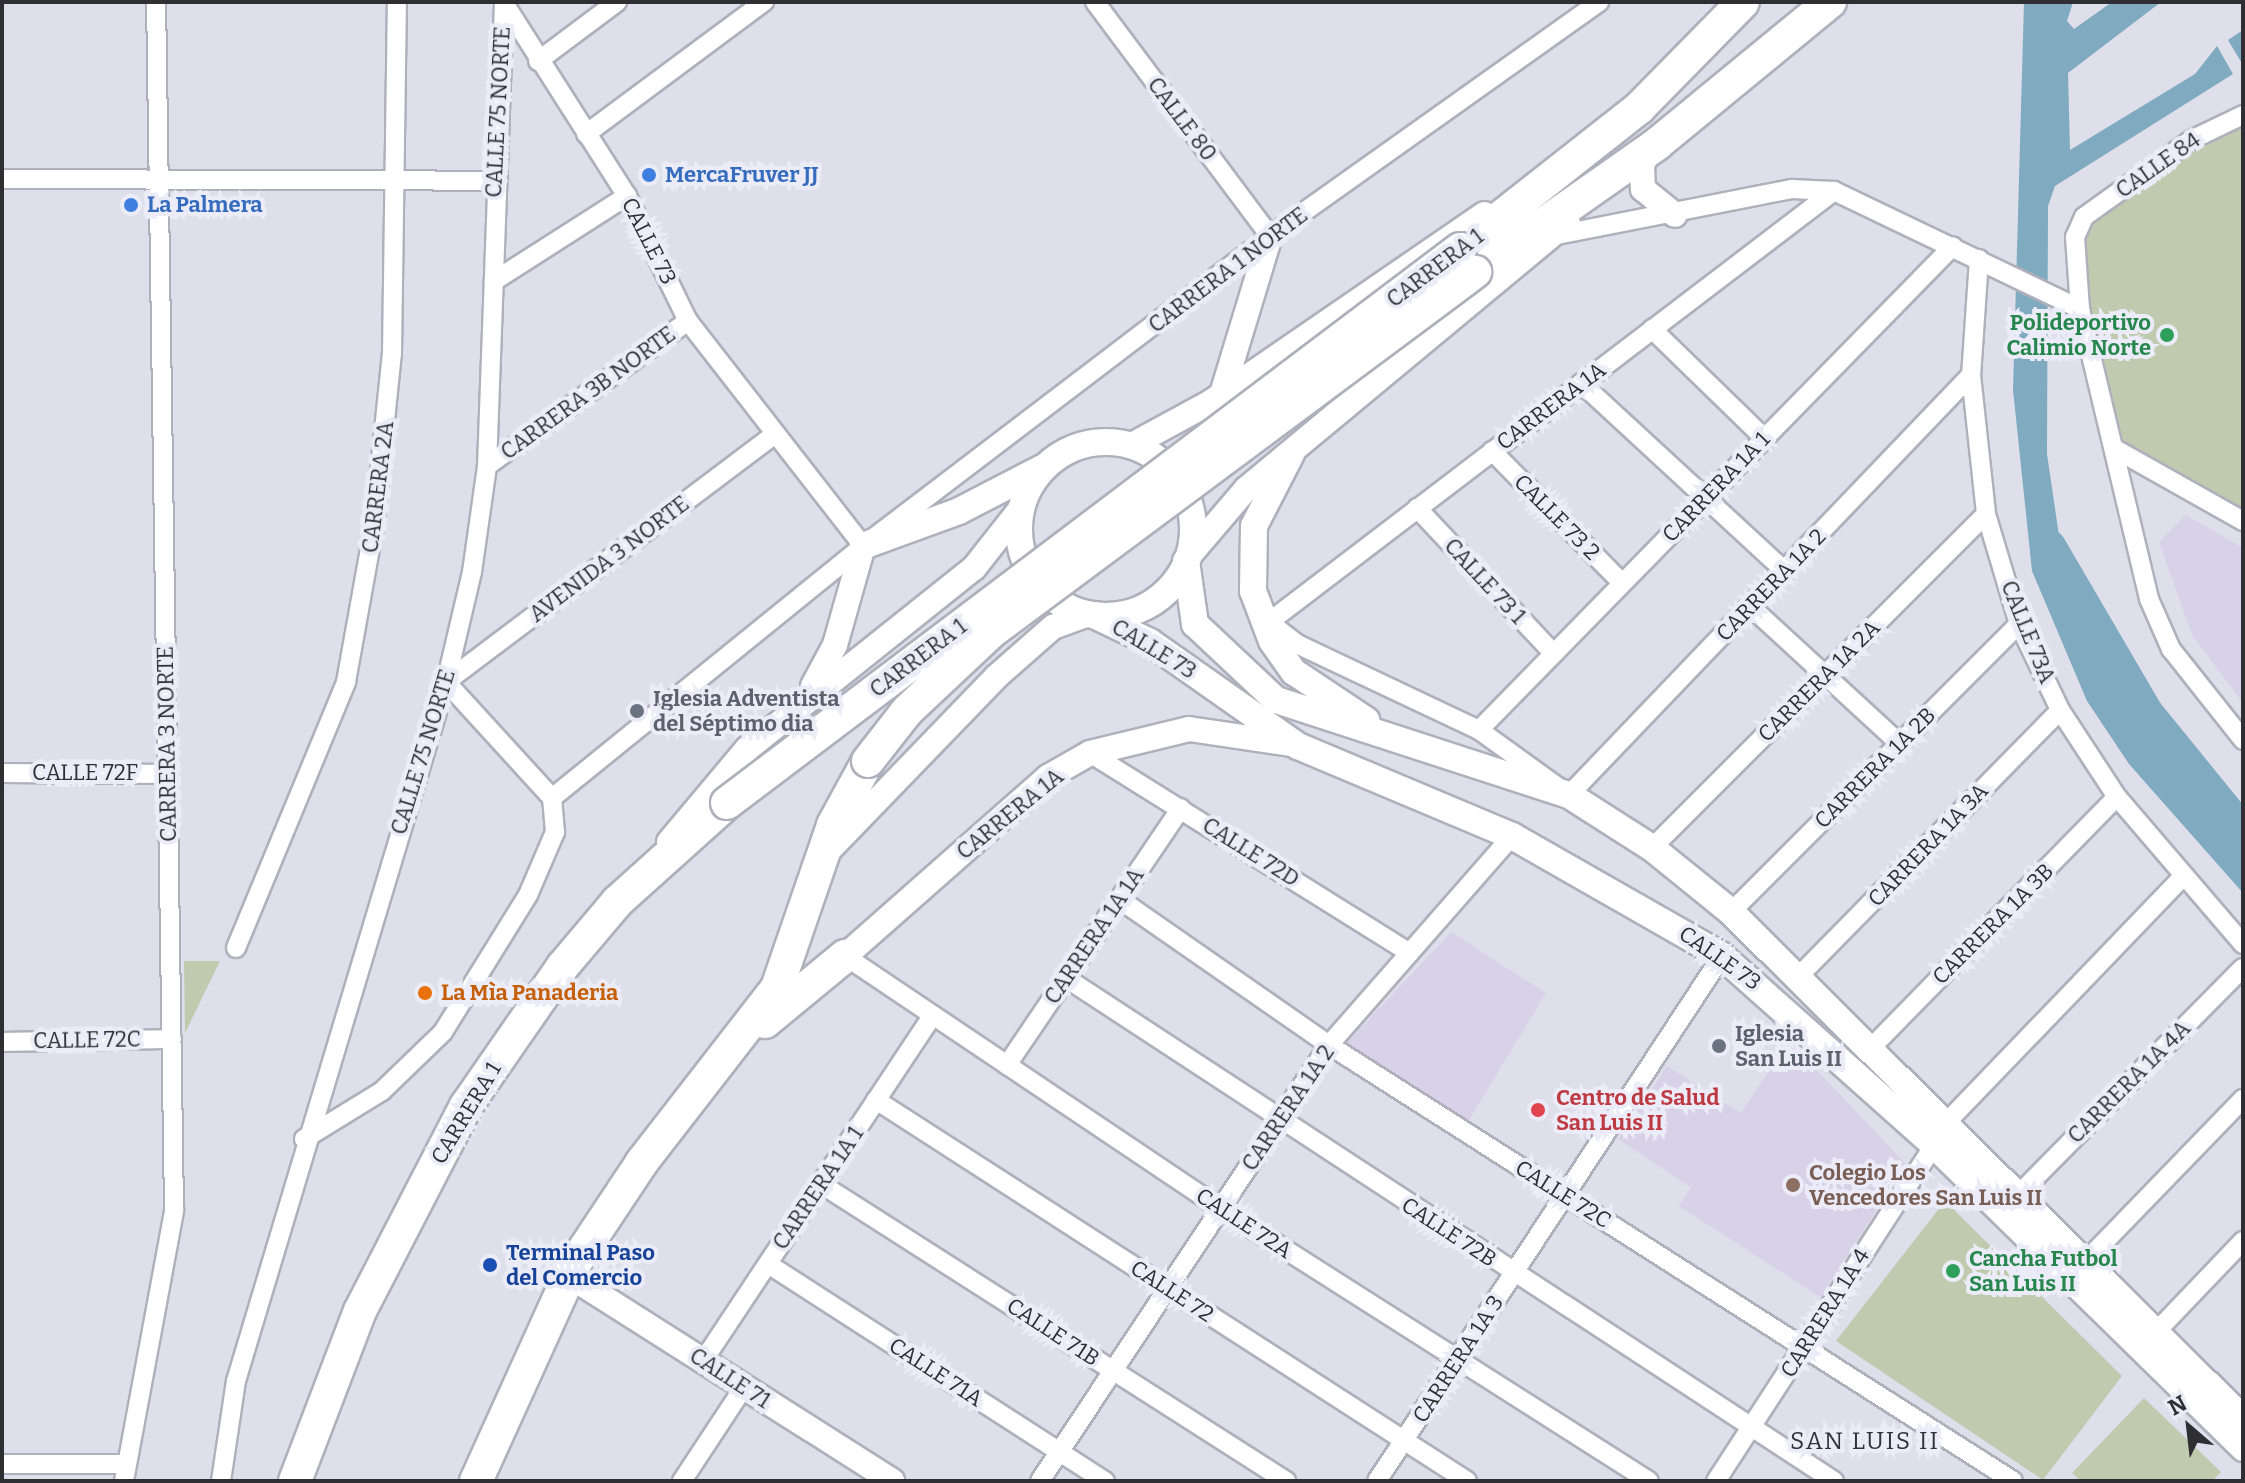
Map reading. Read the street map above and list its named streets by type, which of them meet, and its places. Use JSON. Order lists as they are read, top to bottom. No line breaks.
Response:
{"streets":{"highway":["CARRERA 1"],"main road":["CALLE 73"],"street":["CALLE 75 NORTE","CALLE 80","CALLE 84","CARRERA 1 NORTE","CARRERA 3B NORTE","CARRERA 1A","CARRERA 2A","CARRERA 1A 1","CALLE 73 2","AVENIDA 3 NORTE","CALLE 73 1","CARRERA 1A 2","CALLE 73A","CARRERA 1A 2A","CARRERA 3 NORTE","CARRERA 1A 2B","CALLE 72F","CARRERA 1A 3A","CALLE 72D","CARRERA 1A 3B","CARRERA 1A 1A","CALLE 72C","CARRERA 1A 4A","CALLE 72A","CALLE 72B","CALLE 72","CARRERA 1A 4","CALLE 71B","CARRERA 1A 3","CALLE 71A","CALLE 71"]},"crossings":[["CALLE 75 NORTE","CALLE 73"],["CALLE 75 NORTE","CARRERA 3B NORTE"],["CALLE 75 NORTE","AVENIDA 3 NORTE"],["CALLE 80","CARRERA 1 NORTE"],["CALLE 73","CARRERA 1 NORTE"],["CALLE 73","CARRERA 3B NORTE"],["CALLE 73","CARRERA 1A"],["CALLE 73","AVENIDA 3 NORTE"],["CALLE 73","CARRERA 1A 2"],["CALLE 73","CARRERA 1A 2A"],["CALLE 73","CARRERA 1A 2B"],["CALLE 73","CARRERA 1A 3A"],["CALLE 73","CARRERA 1A 3B"],["CALLE 73","CARRERA 1A 4A"],["CALLE 73","CARRERA 1A 4"],["CALLE 73","CARRERA 1A 3"],["CARRERA 1","CALLE 71"],["CARRERA 1A","CALLE 73 2"],["CARRERA 1A","CALLE 73 1"],["CARRERA 1A","CALLE 72D"],["CARRERA 1A","CALLE 72A"],["CARRERA 1A 1","CALLE 73 2"],["CARRERA 1A 1","CALLE 73 1"],["CARRERA 1A 1","CALLE 72A"],["CARRERA 1A 1","CALLE 72"],["CARRERA 1A 1","CALLE 71B"],["CARRERA 1A 1","CALLE 71A"],["CARRERA 1A 1","CALLE 71"],["CARRERA 1A 2","CALLE 73A"],["CARRERA 1A 2","CALLE 72D"],["CARRERA 1A 2","CALLE 72C"],["CARRERA 1A 2","CALLE 72A"],["CARRERA 1A 2","CALLE 72B"],["CARRERA 1A 2","CALLE 72"],["CARRERA 1A 2","CALLE 71B"],["CARRERA 1A 2","CALLE 71A"],["CALLE 73A","CARRERA 1A 2A"],["CALLE 73A","CARRERA 1A 2B"],["CALLE 73A","CARRERA 1A 3A"],["CALLE 73A","CARRERA 1A 3B"],["CALLE 73A","CARRERA 1A 4"],["CARRERA 3 NORTE","CALLE 72F"],["CARRERA 3 NORTE","CALLE 72C"],["CALLE 72D","CARRERA 1A 1A"],["CARRERA 1A 1A","CALLE 72C"],["CARRERA 1A 1A","CALLE 72A"],["CARRERA 1A 1A","CALLE 72B"],["CALLE 72C","CARRERA 1A 4"],["CALLE 72C","CARRERA 1A 3"],["CALLE 72A","CARRERA 1A 3"],["CALLE 72B","CARRERA 1A 4"],["CALLE 72B","CARRERA 1A 3"],["CALLE 72","CARRERA 1A 3"]],"districts":["SAN LUIS II"],"places":["MercaFruver JJ","La Palmera","Polideportivo Calimio Norte","Iglesia Adventista del Séptimo dia","La Mìa Panaderia","Iglesia San Luis II","Centro de Salud San Luis II","Colegio Los Vencedores San Luis II","Terminal Paso del Comercio","Cancha Futbol San Luis II"],"north":"top left"}
